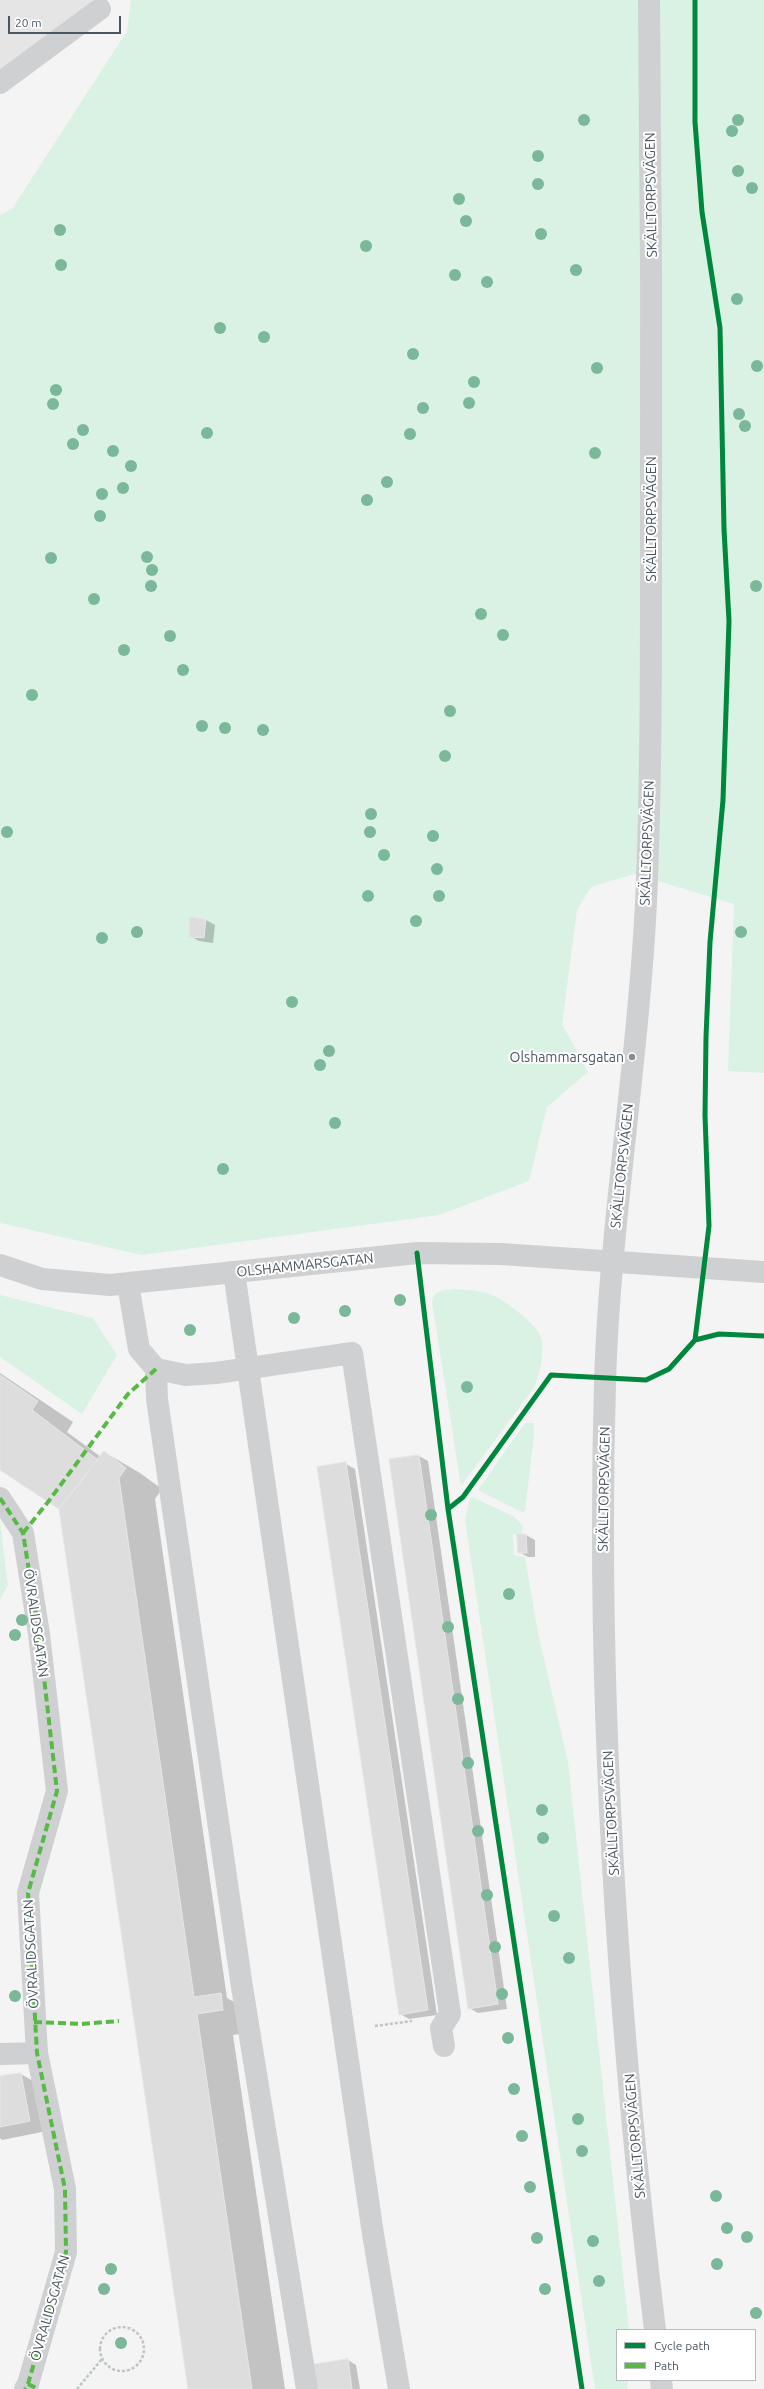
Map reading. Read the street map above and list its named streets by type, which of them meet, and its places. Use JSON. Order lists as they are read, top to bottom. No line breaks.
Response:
{"streets":{"street":["SKÄLLTORPSVÄGEN","OLSHAMMARSGATAN","ÖVRALIDSGATAN"]},"crossings":[["SKÄLLTORPSVÄGEN","OLSHAMMARSGATAN"]],"places":["Olshammarsgatan"],"legend":["Cycle path","Path"],"scale_bar":"20 m"}
